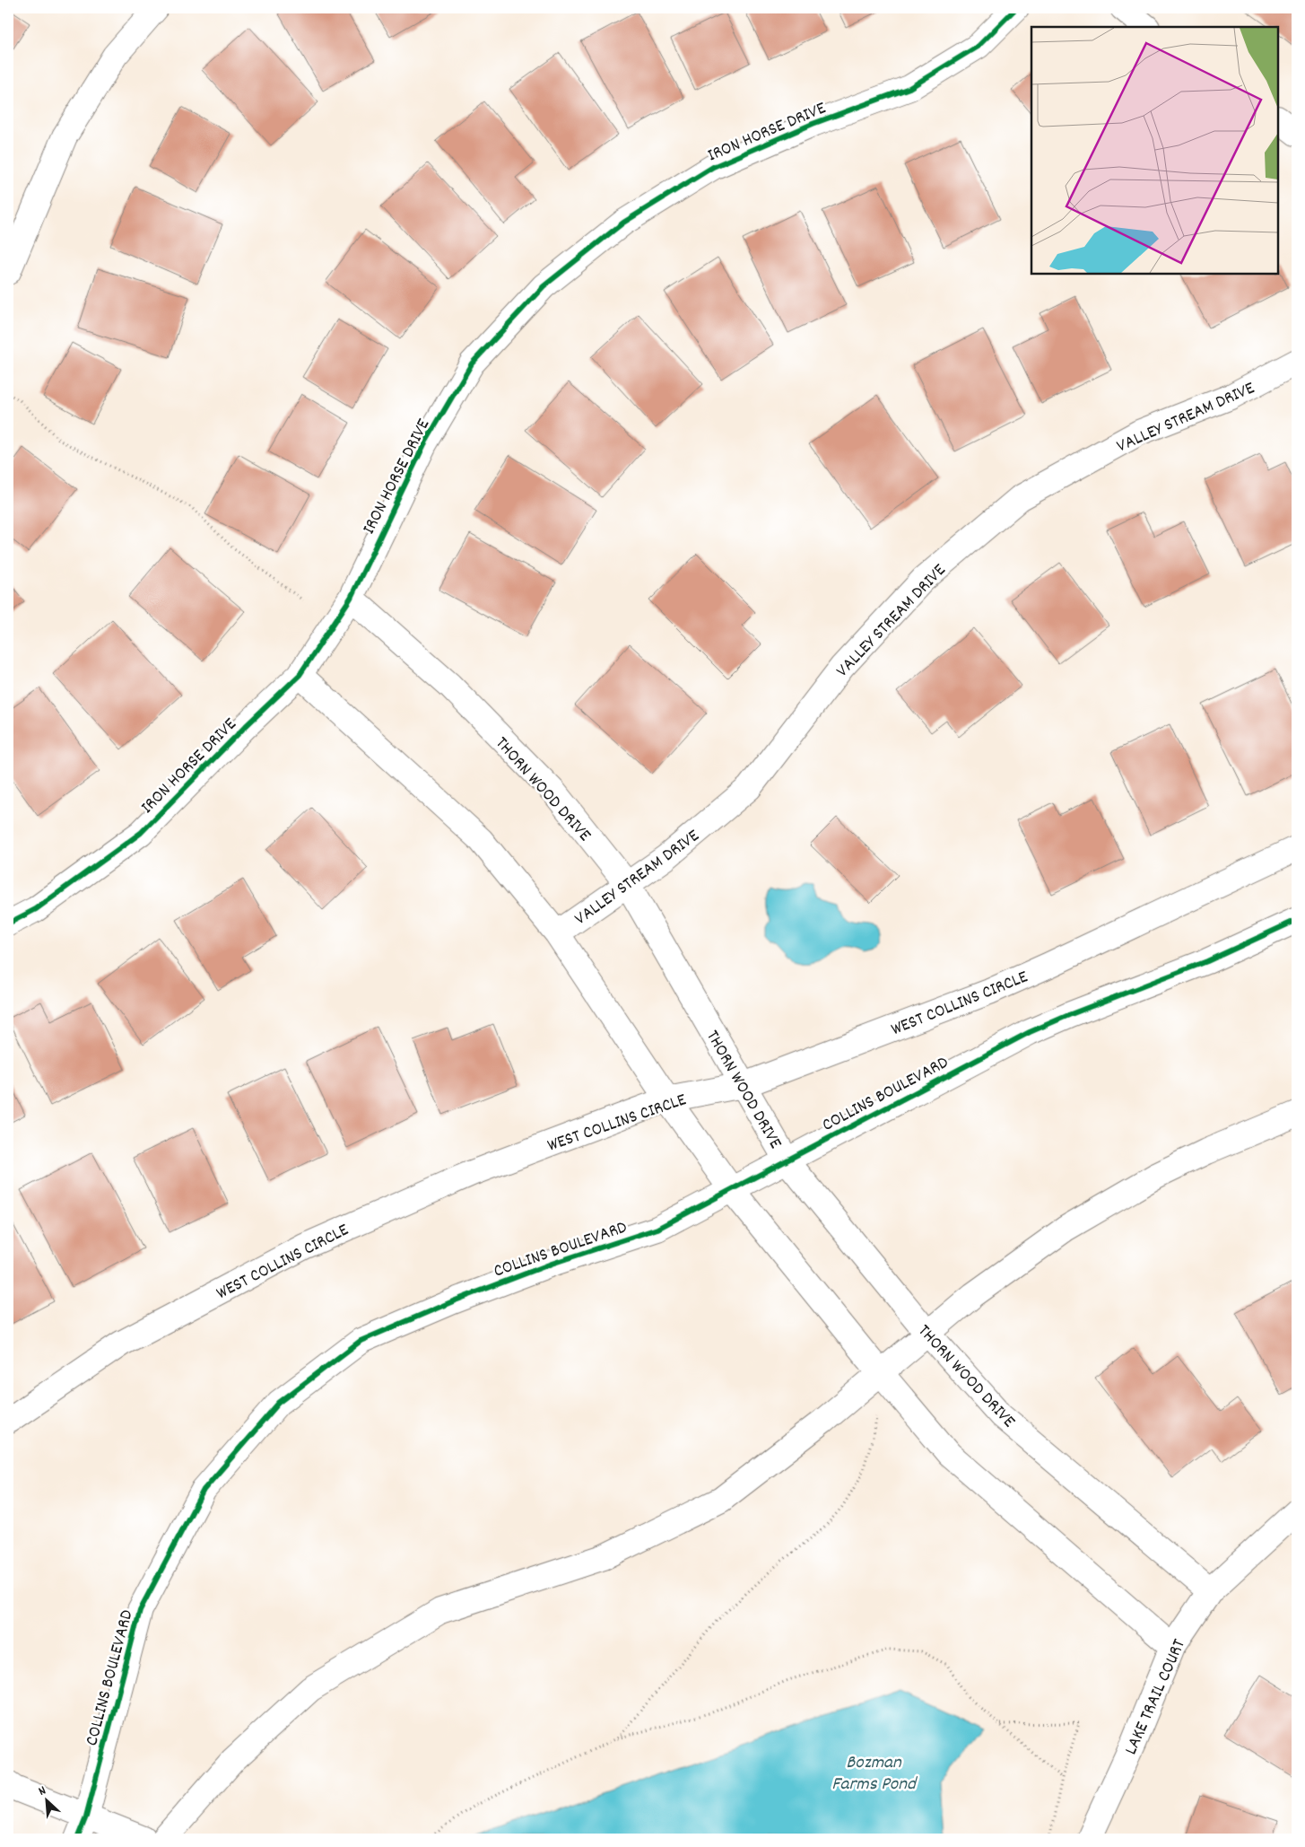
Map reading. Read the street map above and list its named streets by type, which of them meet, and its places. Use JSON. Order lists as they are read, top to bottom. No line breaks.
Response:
{"streets":{"street":["IRON HORSE DRIVE","VALLEY STREAM DRIVE","THORN WOOD DRIVE","WEST COLLINS CIRCLE","COLLINS BOULEVARD","LAKE TRAIL COURT"]},"crossings":[["IRON HORSE DRIVE","THORN WOOD DRIVE"],["VALLEY STREAM DRIVE","THORN WOOD DRIVE"],["THORN WOOD DRIVE","WEST COLLINS CIRCLE"],["THORN WOOD DRIVE","COLLINS BOULEVARD"],["THORN WOOD DRIVE","LAKE TRAIL COURT"]],"water":["Bozman Farms Pond"],"north":"top left"}
